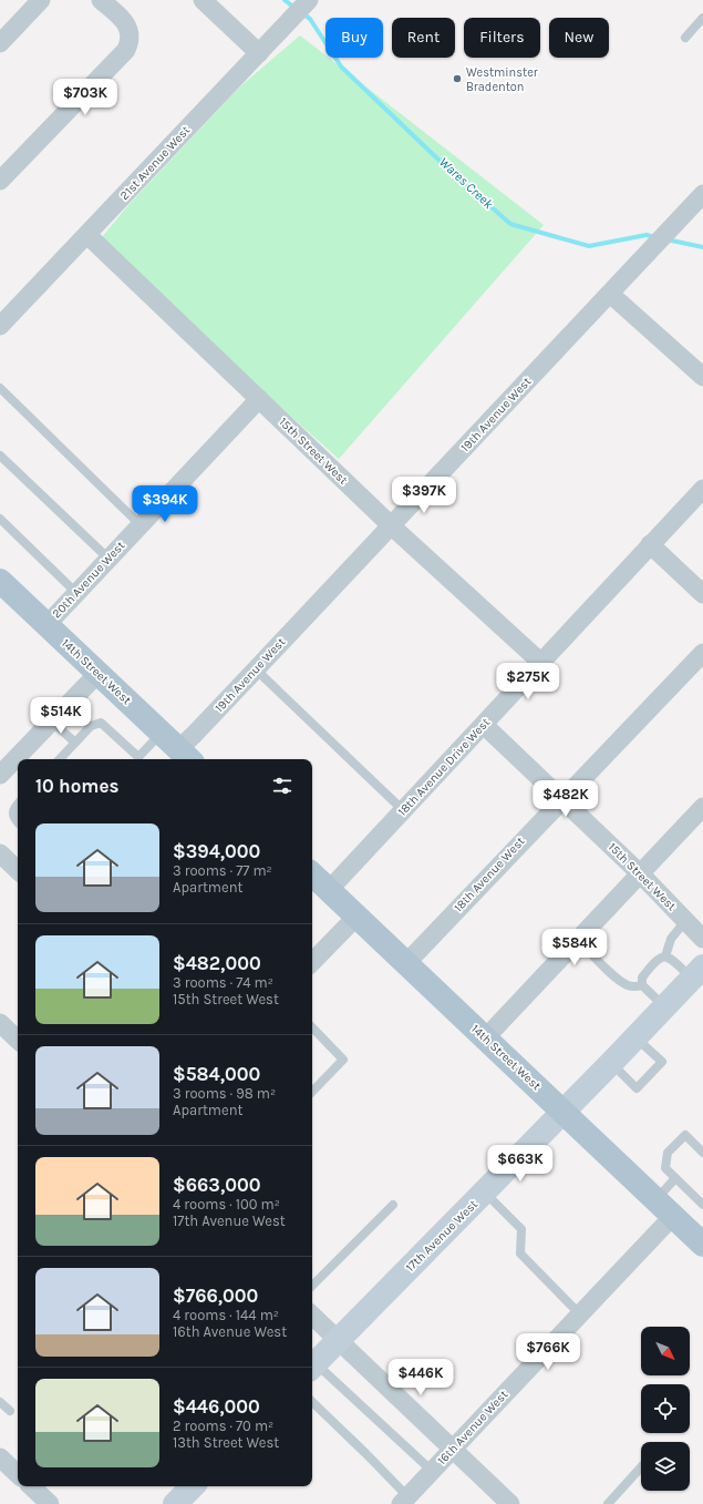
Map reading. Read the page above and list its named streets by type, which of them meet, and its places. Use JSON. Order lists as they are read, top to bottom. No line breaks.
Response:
{"streets":{"main road":["14th Street West"],"street":["21st Avenue West","19th Avenue West","15th Street West","20th Avenue West","18th Avenue Drive West","18th Avenue West","17th Avenue West","16th Avenue West"]},"crossings":[["21st Avenue West","15th Street West"],["19th Avenue West","15th Street West"],["19th Avenue West","14th Street West"],["15th Street West","20th Avenue West"],["15th Street West","18th Avenue Drive West"],["15th Street West","18th Avenue West"],["20th Avenue West","14th Street West"],["14th Street West","18th Avenue Drive West"],["14th Street West","18th Avenue West"],["14th Street West","17th Avenue West"],["14th Street West","16th Avenue West"]],"water":["Wares Creek"],"places":["Westminster Bradenton"],"north":"bottom right","page":{"chip":["Buy","Rent","Filters","New"],"price":["$703K","$397K","$394K","$275K","$514K","$482K","$584K","$663K","$766K","$446K"],"heading":"10 homes","list":[{"name":"$394,000","note":"3 rooms · 77 m² · Apartment"},{"name":"$482,000","note":"3 rooms · 74 m² · 15th Street West"},{"name":"$584,000","note":"3 rooms · 98 m² · Apartment"},{"name":"$663,000","note":"4 rooms · 100 m² · 17th Avenue West"},{"name":"$766,000","note":"4 rooms · 144 m² · 16th Avenue West"},{"name":"$446,000","note":"2 rooms · 70 m² · 13th Street West"}]}}
